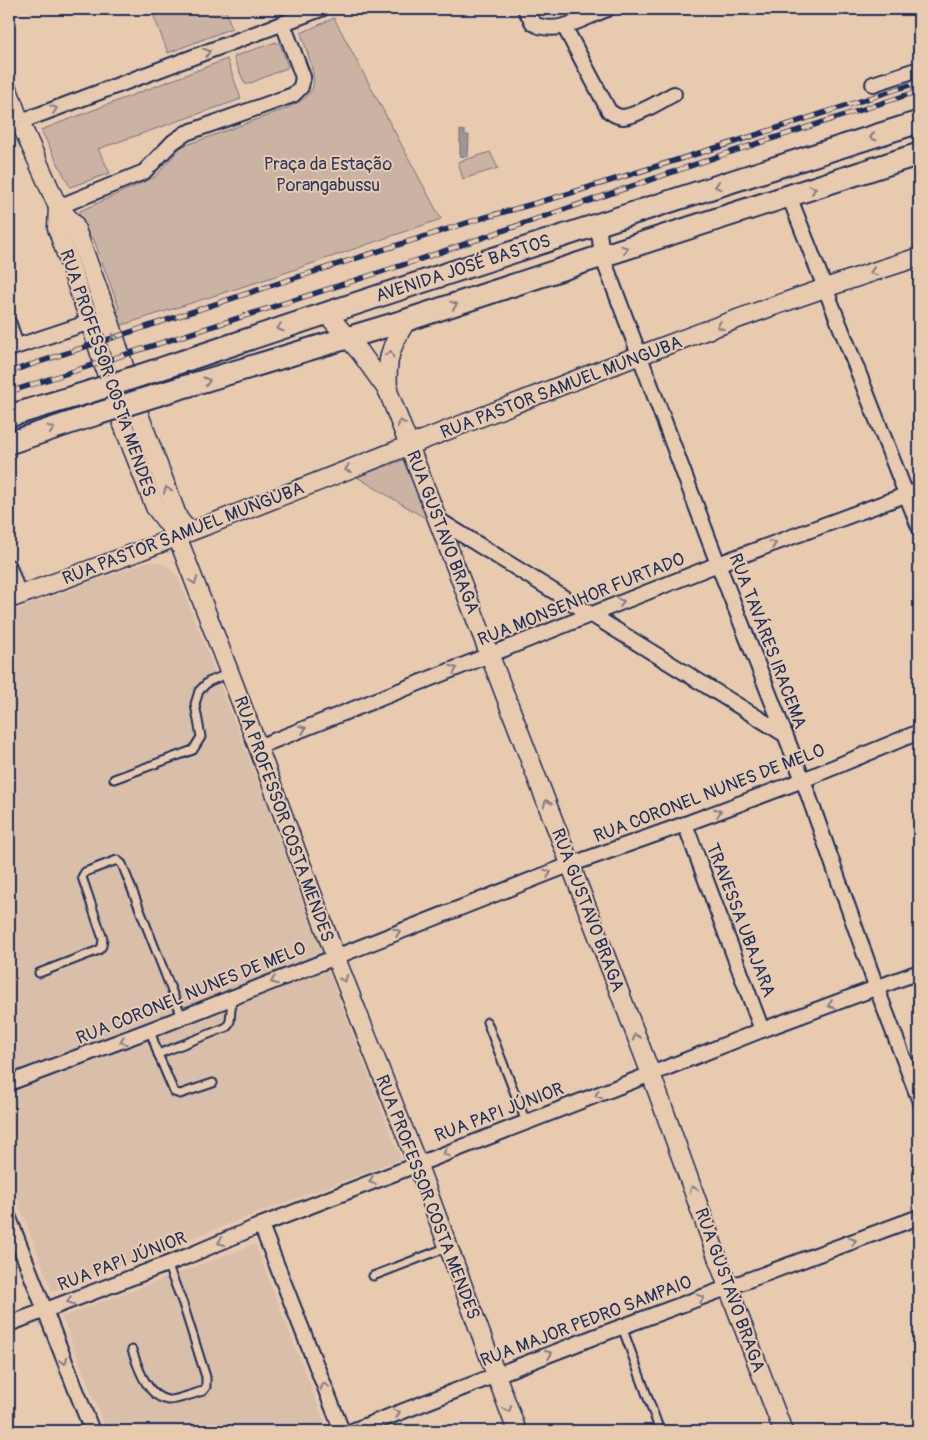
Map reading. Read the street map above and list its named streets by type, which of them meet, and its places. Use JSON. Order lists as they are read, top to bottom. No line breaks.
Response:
{"streets":{"main road":["AVENIDA JOSÉ BASTOS"],"street":["RUA PROFESSOR COSTA MENDES","RUA PASTOR SAMUEL MUNGUBA","RUA GUSTAVO BRAGA","RUA MONSENHOR FURTADO","RUA TAVÁRES IRACEMA","RUA CORONEL NUNES DE MELO","TRAVESSA UBAJARA","RUA PAPI JÚNIOR","RUA MAJOR PEDRO SAMPAIO"]},"crossings":[["AVENIDA JOSÉ BASTOS","RUA GUSTAVO BRAGA"],["AVENIDA JOSÉ BASTOS","RUA TAVÁRES IRACEMA"],["RUA PROFESSOR COSTA MENDES","RUA PASTOR SAMUEL MUNGUBA"],["RUA PROFESSOR COSTA MENDES","RUA MONSENHOR FURTADO"],["RUA PROFESSOR COSTA MENDES","RUA CORONEL NUNES DE MELO"],["RUA PROFESSOR COSTA MENDES","RUA PAPI JÚNIOR"],["RUA PROFESSOR COSTA MENDES","RUA MAJOR PEDRO SAMPAIO"],["RUA PASTOR SAMUEL MUNGUBA","RUA GUSTAVO BRAGA"],["RUA PASTOR SAMUEL MUNGUBA","RUA TAVÁRES IRACEMA"],["RUA GUSTAVO BRAGA","RUA MONSENHOR FURTADO"],["RUA GUSTAVO BRAGA","RUA CORONEL NUNES DE MELO"],["RUA GUSTAVO BRAGA","RUA PAPI JÚNIOR"],["RUA GUSTAVO BRAGA","RUA MAJOR PEDRO SAMPAIO"],["RUA MONSENHOR FURTADO","RUA TAVÁRES IRACEMA"],["RUA TAVÁRES IRACEMA","RUA CORONEL NUNES DE MELO"],["RUA TAVÁRES IRACEMA","RUA PAPI JÚNIOR"],["RUA CORONEL NUNES DE MELO","TRAVESSA UBAJARA"],["TRAVESSA UBAJARA","RUA PAPI JÚNIOR"]],"one_way":["RUA PASTOR SAMUEL MUNGUBA","RUA GUSTAVO BRAGA","RUA MONSENHOR FURTADO","RUA PAPI JÚNIOR","RUA MAJOR PEDRO SAMPAIO"],"parks":["Praça da Estação Porangabussu"]}
